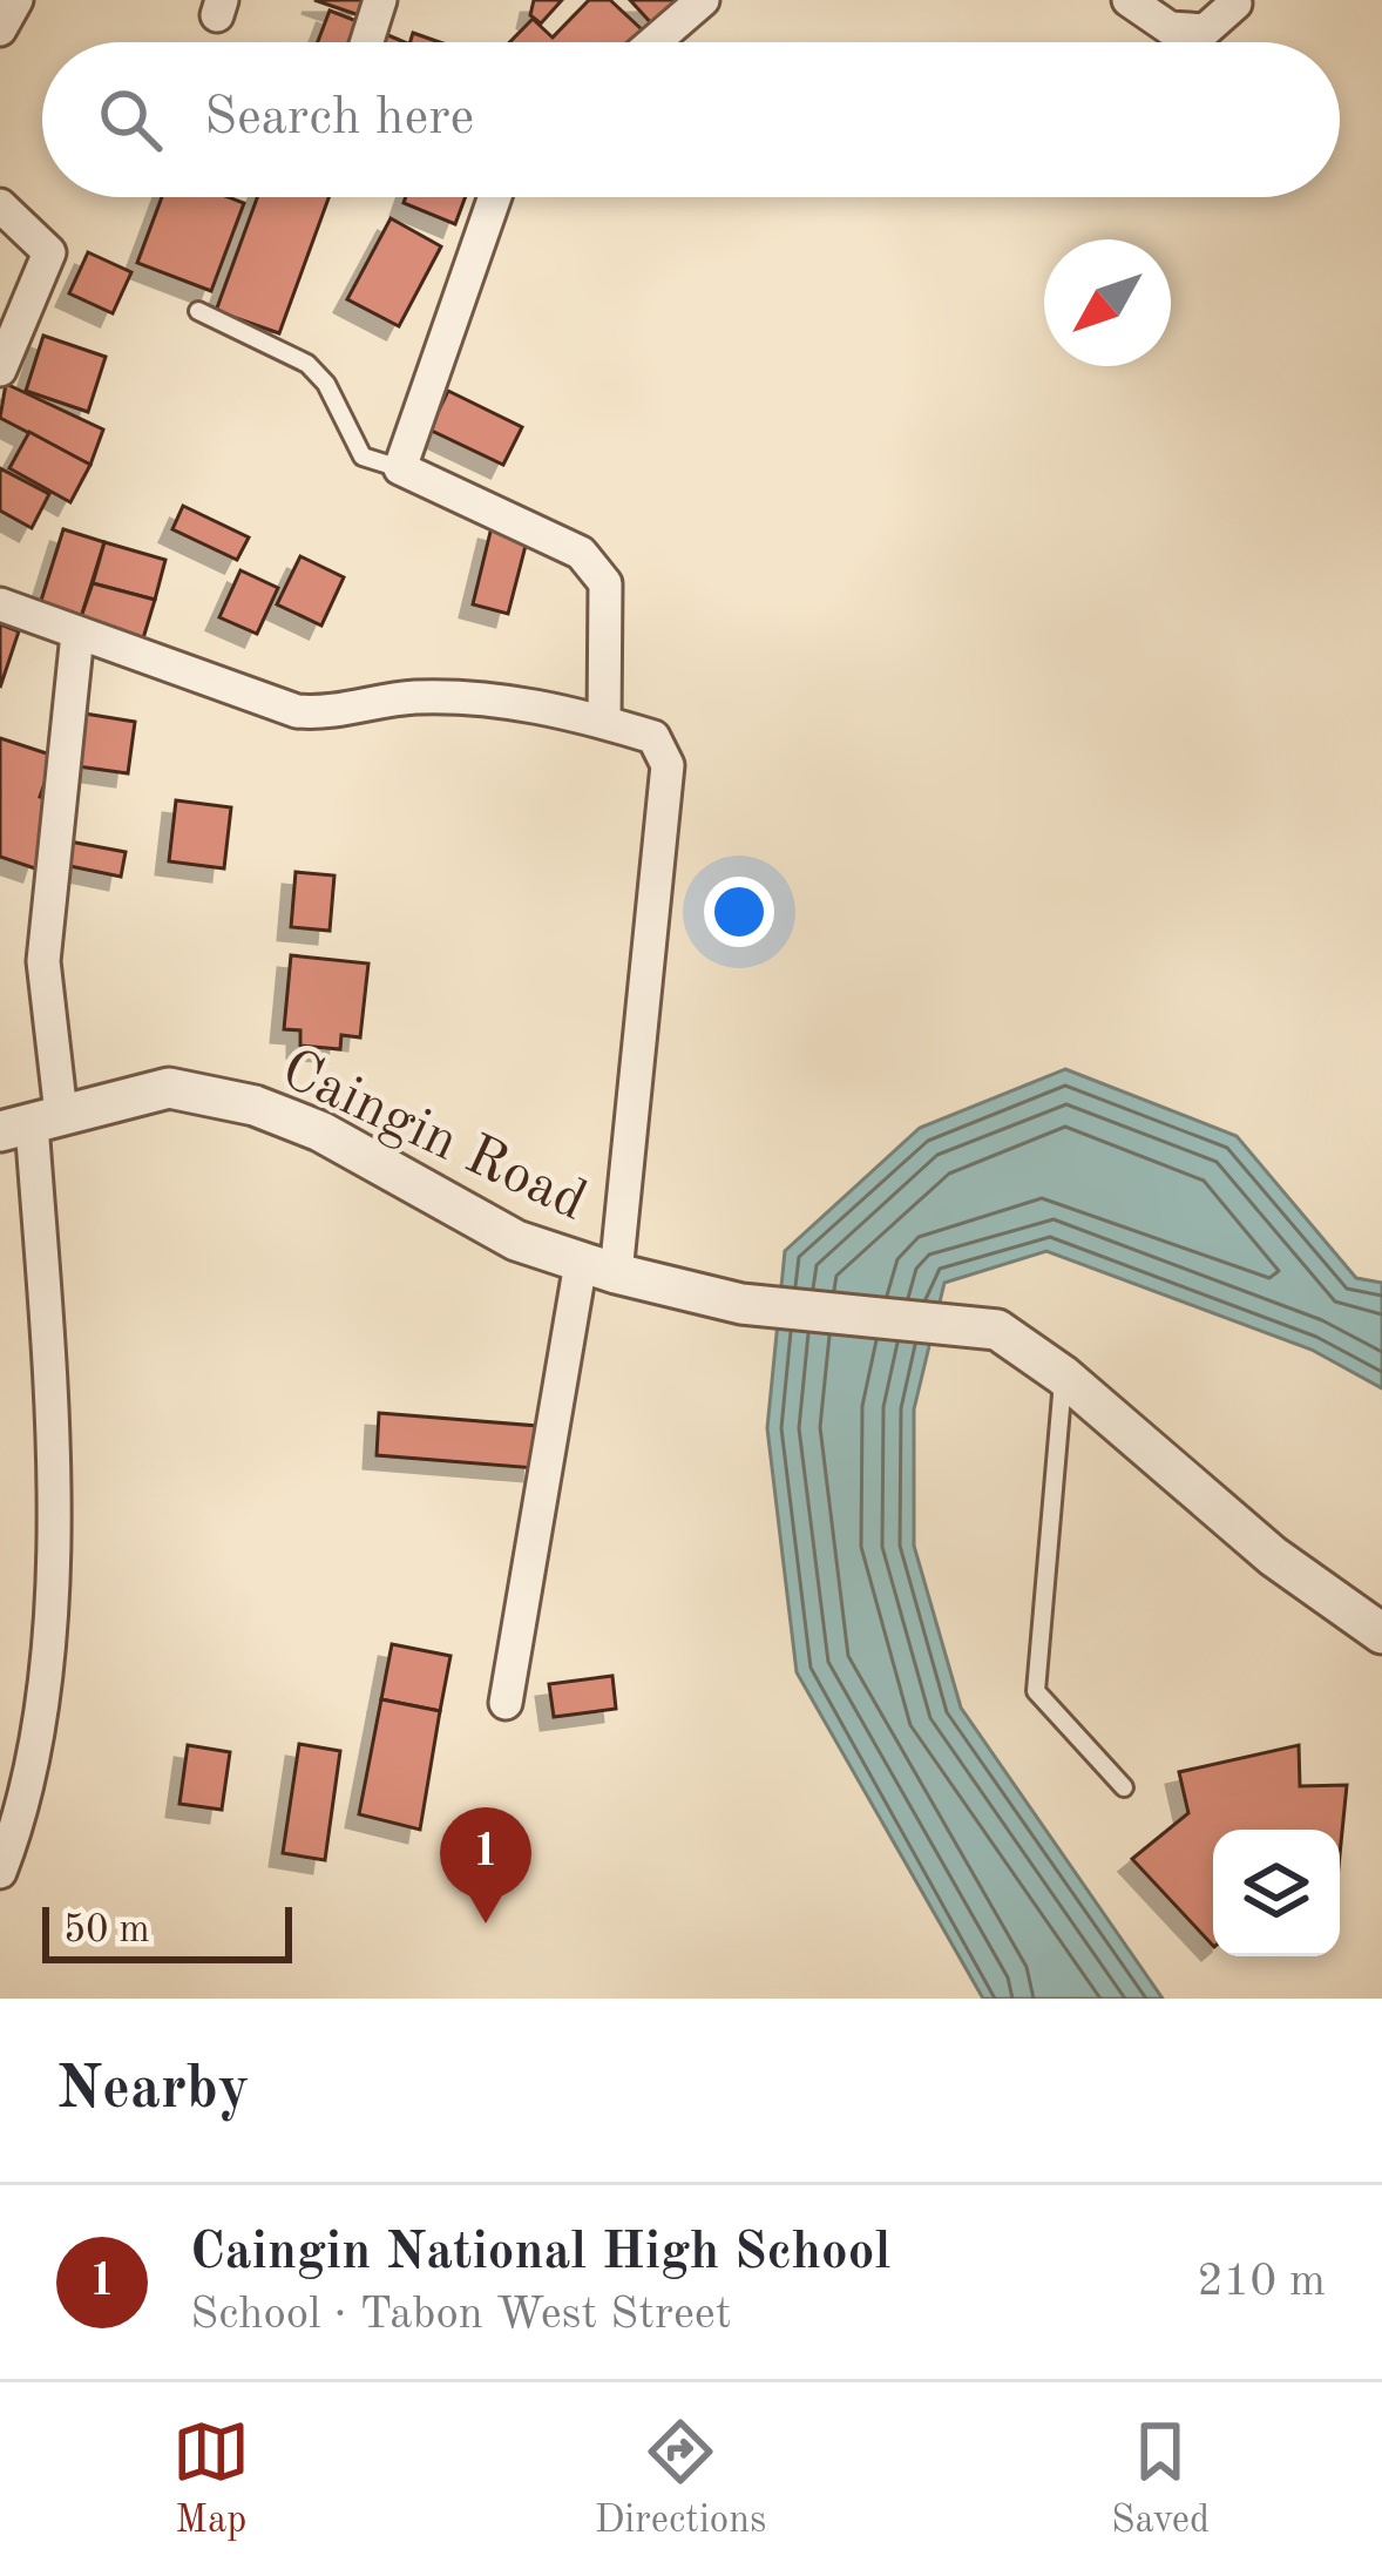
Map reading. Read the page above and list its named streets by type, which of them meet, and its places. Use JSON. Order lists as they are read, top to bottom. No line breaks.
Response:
{"streets":{"street":["Caingin Road"]},"scale_bar":"50 m","north":"bottom left","page":{"search":"Search here","pins":"1","scale":"50 m","heading":"Nearby","list":[{"mark":"1","name":"Caingin National High School","note":"School · Tabon West Street","value":"210 m"}],"nav":["Map","Directions","Saved"]}}
